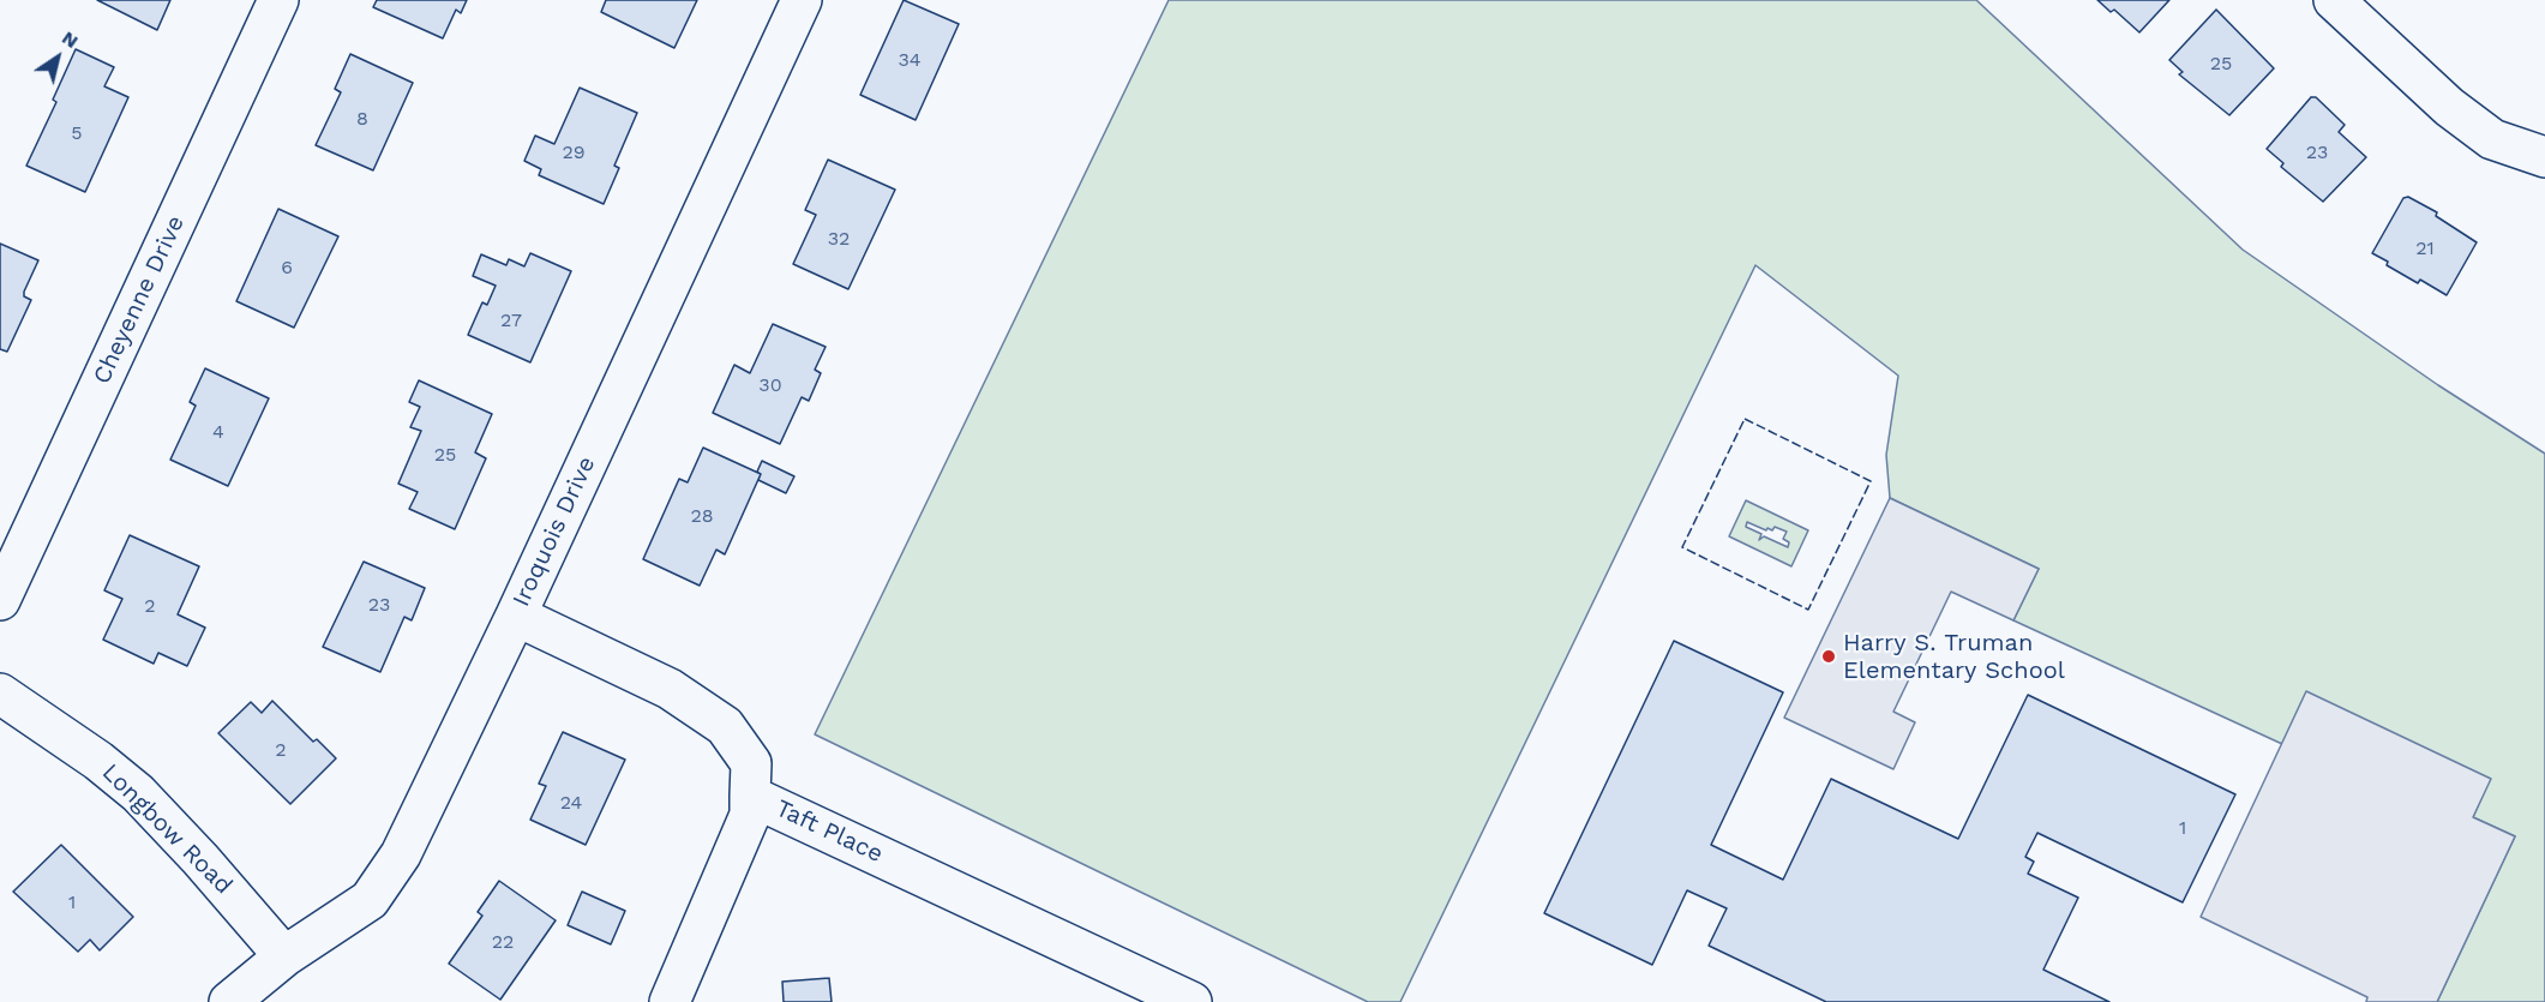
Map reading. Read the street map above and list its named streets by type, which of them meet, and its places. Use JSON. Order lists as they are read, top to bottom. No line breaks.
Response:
{"streets":{"street":["Cheyenne Drive","Iroquois Drive","Longbow Road","Taft Place"]},"crossings":[["Iroquois Drive","Longbow Road"],["Iroquois Drive","Taft Place"]],"places":["Harry S. Truman Elementary School"],"house_numbers":["34","25","8","5","29","23","32","21","6","27","30","4","25","28","23","2","2","24","1","1","22"],"north":"top right"}
